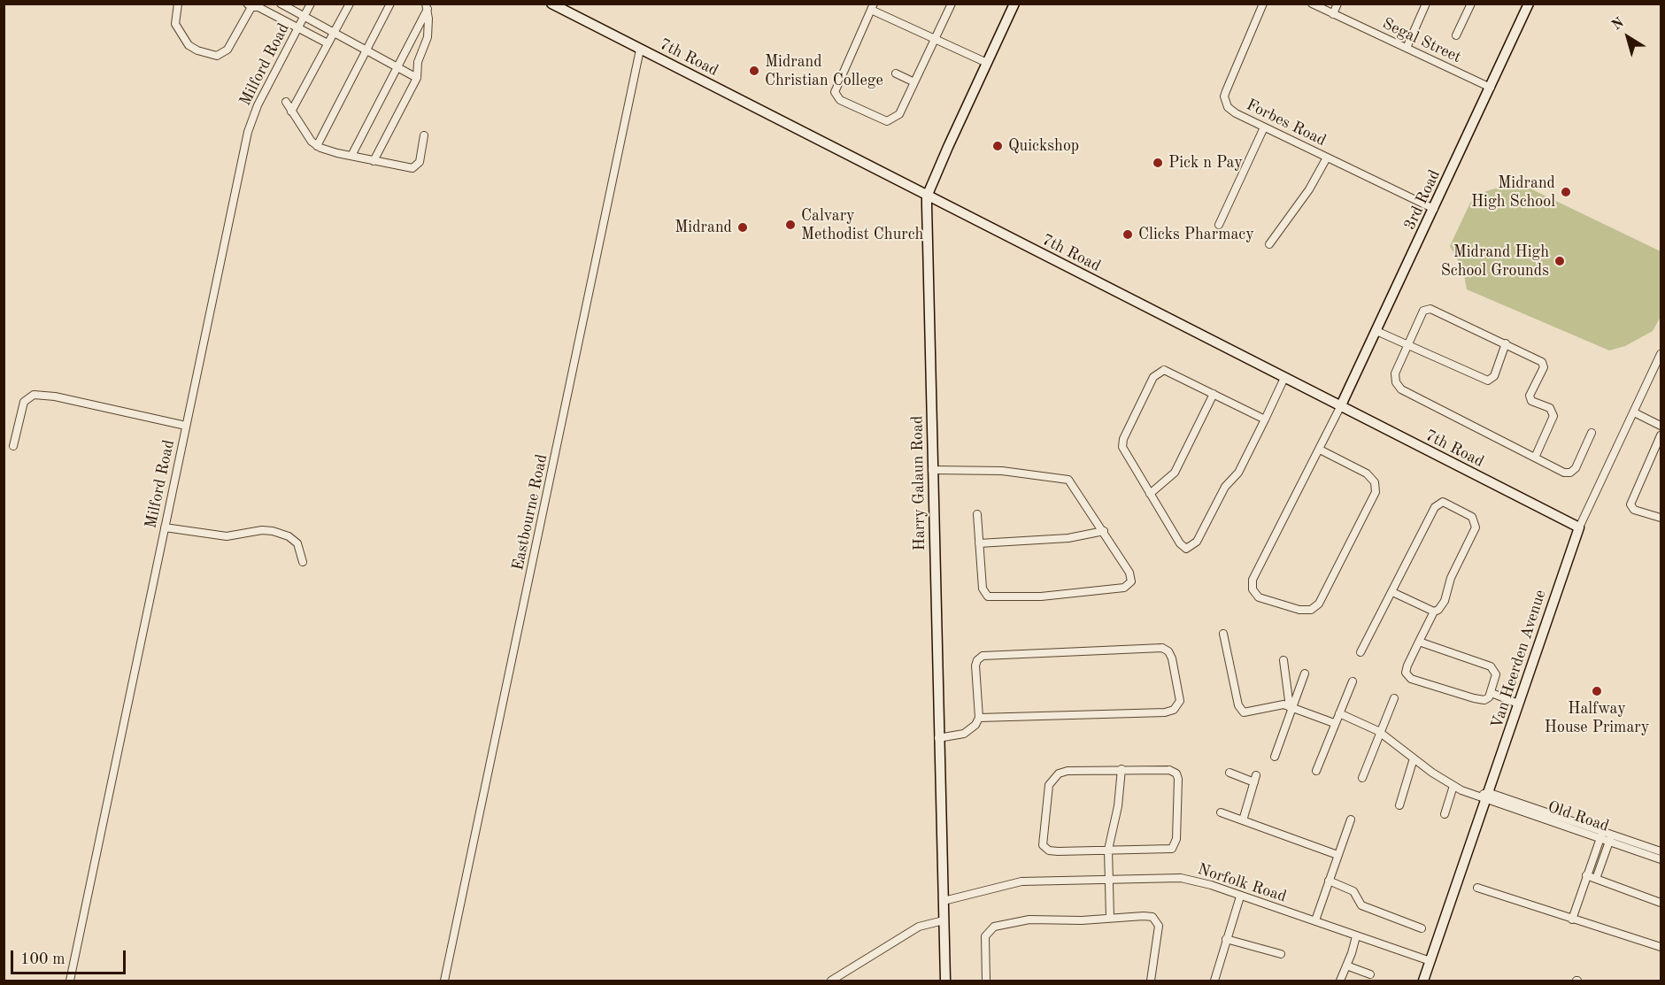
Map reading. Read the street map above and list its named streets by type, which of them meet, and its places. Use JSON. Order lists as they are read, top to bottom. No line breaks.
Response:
{"streets":{"street":["Segal Street","7th Road","Milford Road","Forbes Road","3rd Road","Harry Galaun Road","Eastbourne Road","Van Heerden Avenue","Old Road","Norfolk Road"]},"crossings":[["Segal Street","3rd Road"],["7th Road","3rd Road"],["7th Road","Harry Galaun Road"],["7th Road","Eastbourne Road"],["7th Road","Van Heerden Avenue"],["Forbes Road","3rd Road"],["Harry Galaun Road","Norfolk Road"],["Van Heerden Avenue","Old Road"],["Van Heerden Avenue","Norfolk Road"]],"places":["Midrand Christian College","Quickshop","Pick n Pay","Midrand High School","Calvary Methodist Church","Midrand","Clicks Pharmacy","Midrand High School Grounds","Halfway House Primary"],"scale_bar":"100 m","north":"top left"}
